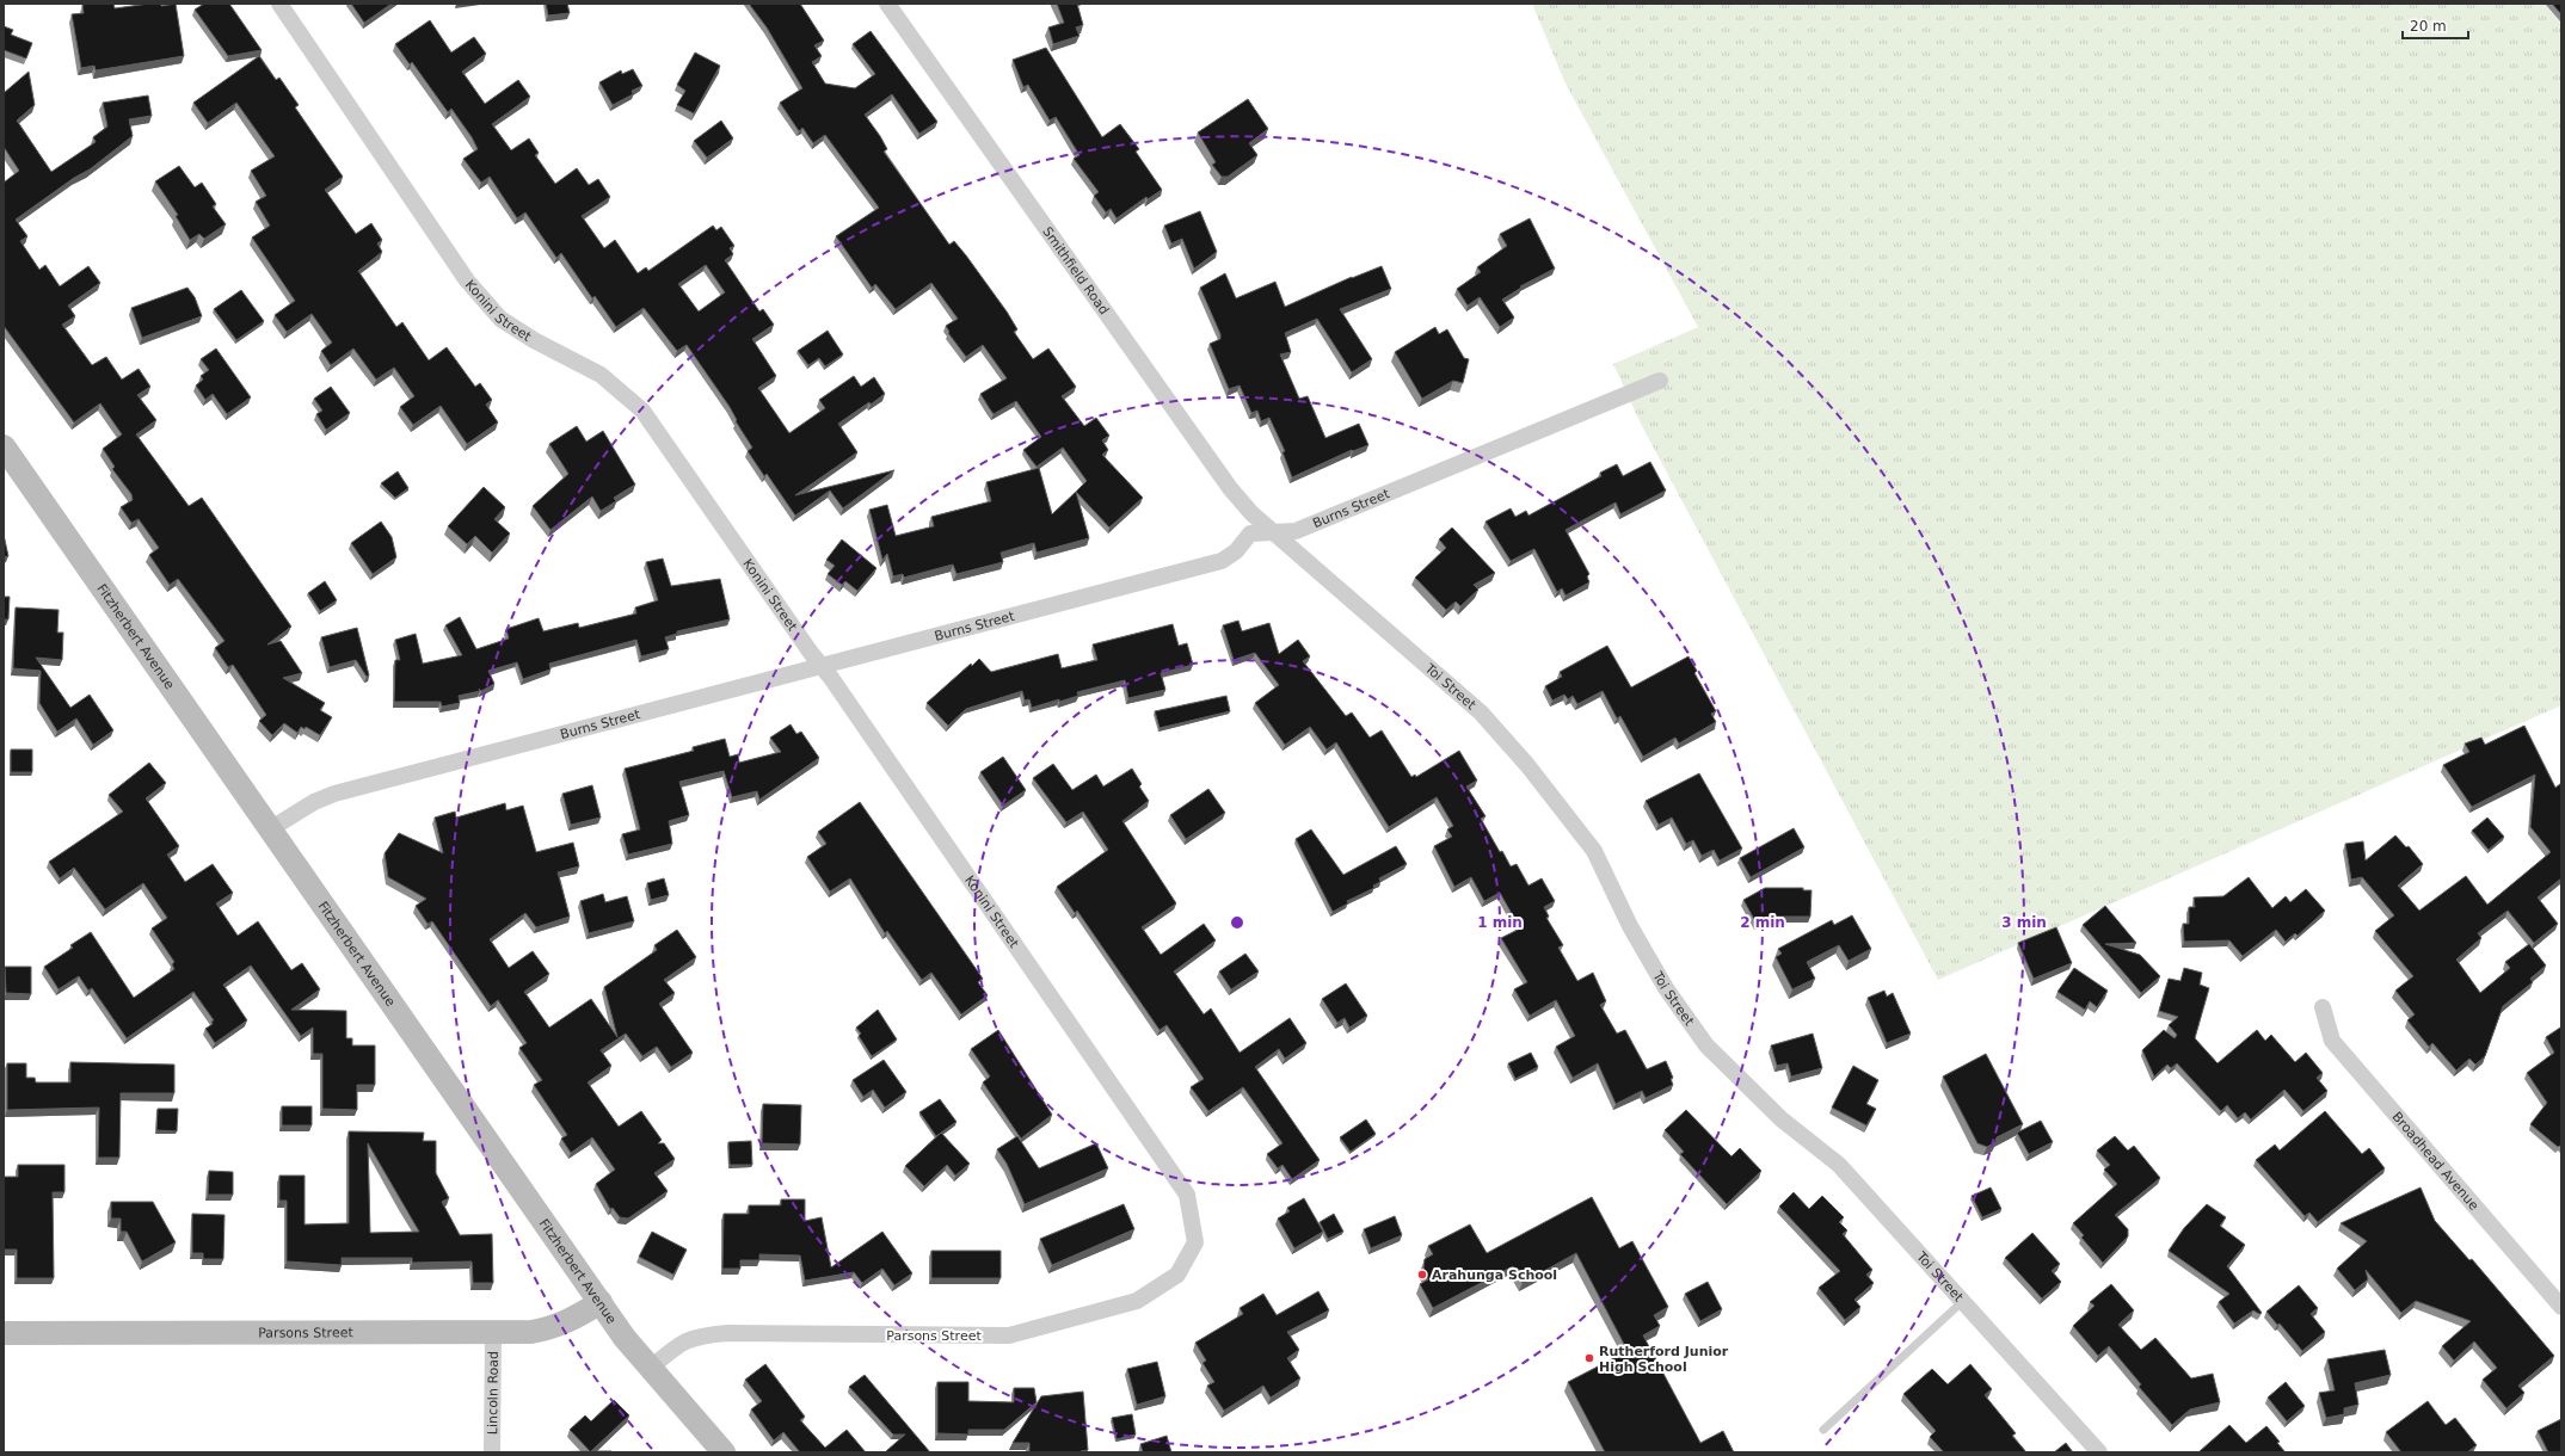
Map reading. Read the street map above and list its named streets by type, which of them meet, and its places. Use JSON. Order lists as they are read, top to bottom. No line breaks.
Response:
{"streets":{"main road":["Fitzherbert Avenue","Parsons Street"],"street":["Smithfield Road","Konini Street","Burns Street","Toi Street","Broadhead Avenue","Lincoln Road"]},"crossings":[["Smithfield Road","Burns Street"],["Smithfield Road","Toi Street"],["Konini Street","Burns Street"],["Konini Street","Parsons Street"],["Burns Street","Fitzherbert Avenue"],["Burns Street","Toi Street"],["Fitzherbert Avenue","Parsons Street"],["Parsons Street","Lincoln Road"]],"places":["Arahunga School","Rutherford Junior High School"],"scale_bar":"20 m","rings":["1 min","2 min","3 min"]}
